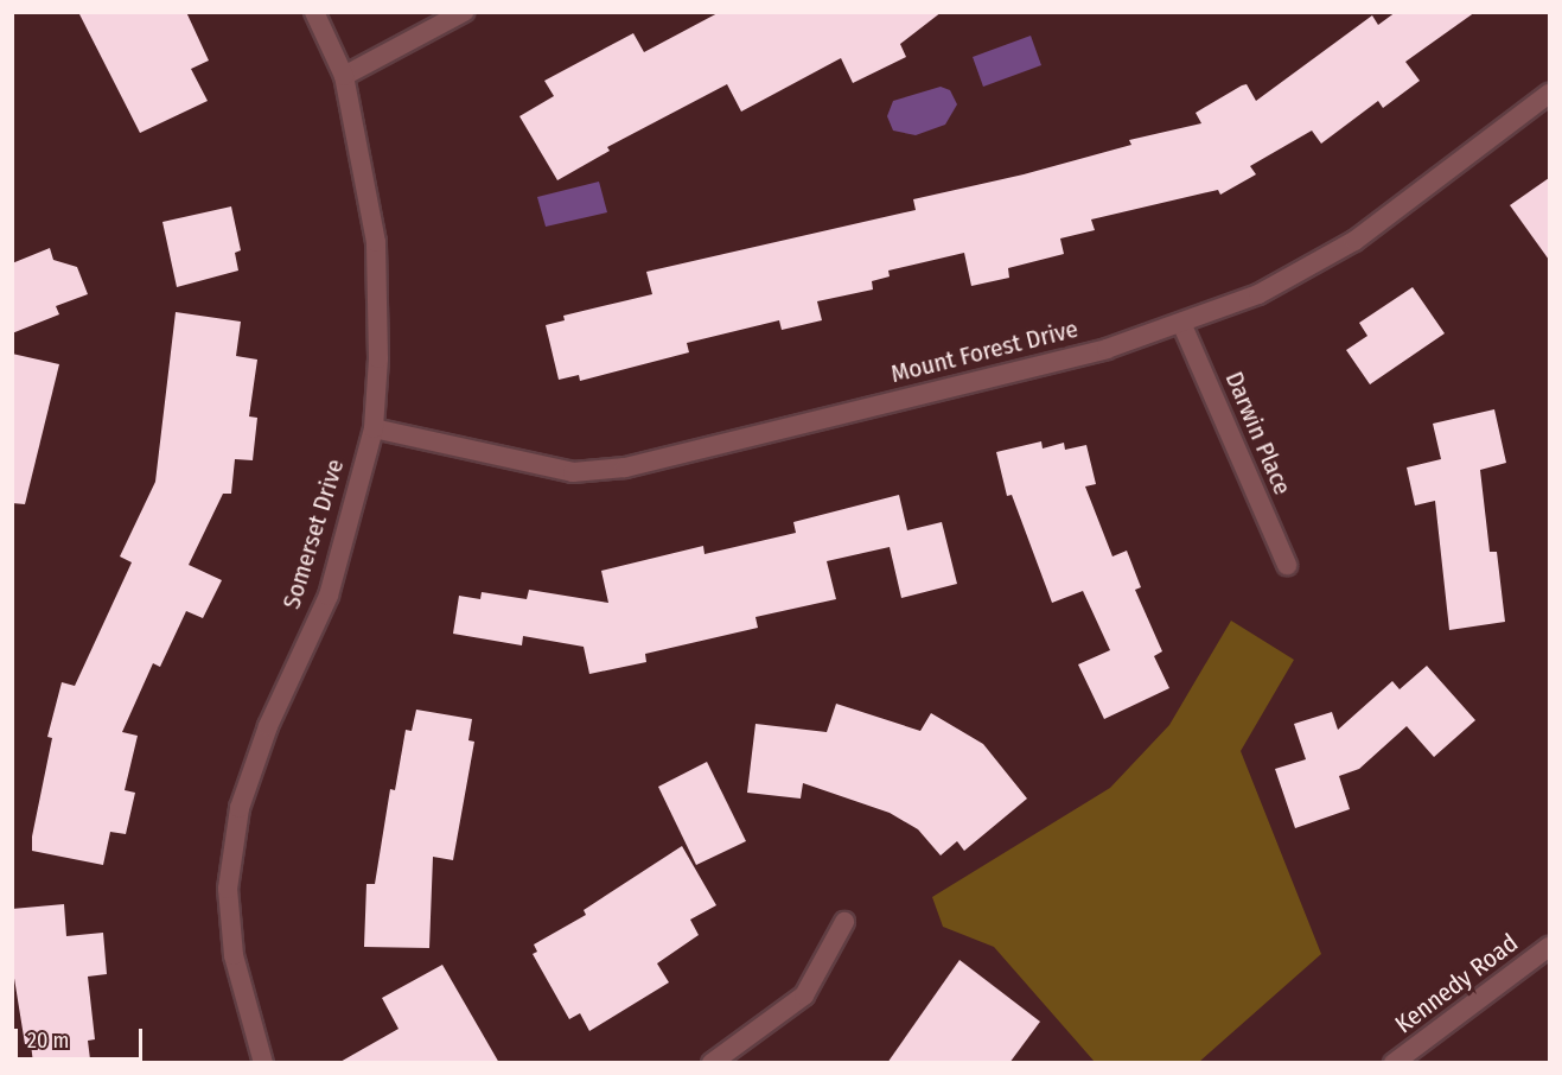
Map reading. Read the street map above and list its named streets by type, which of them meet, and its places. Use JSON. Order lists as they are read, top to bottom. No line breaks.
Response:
{"streets":{"street":["Mount Forest Drive","Darwin Place","Somerset Drive","Kennedy Road"]},"crossings":[["Mount Forest Drive","Darwin Place"],["Mount Forest Drive","Somerset Drive"]],"scale_bar":"20 m"}
